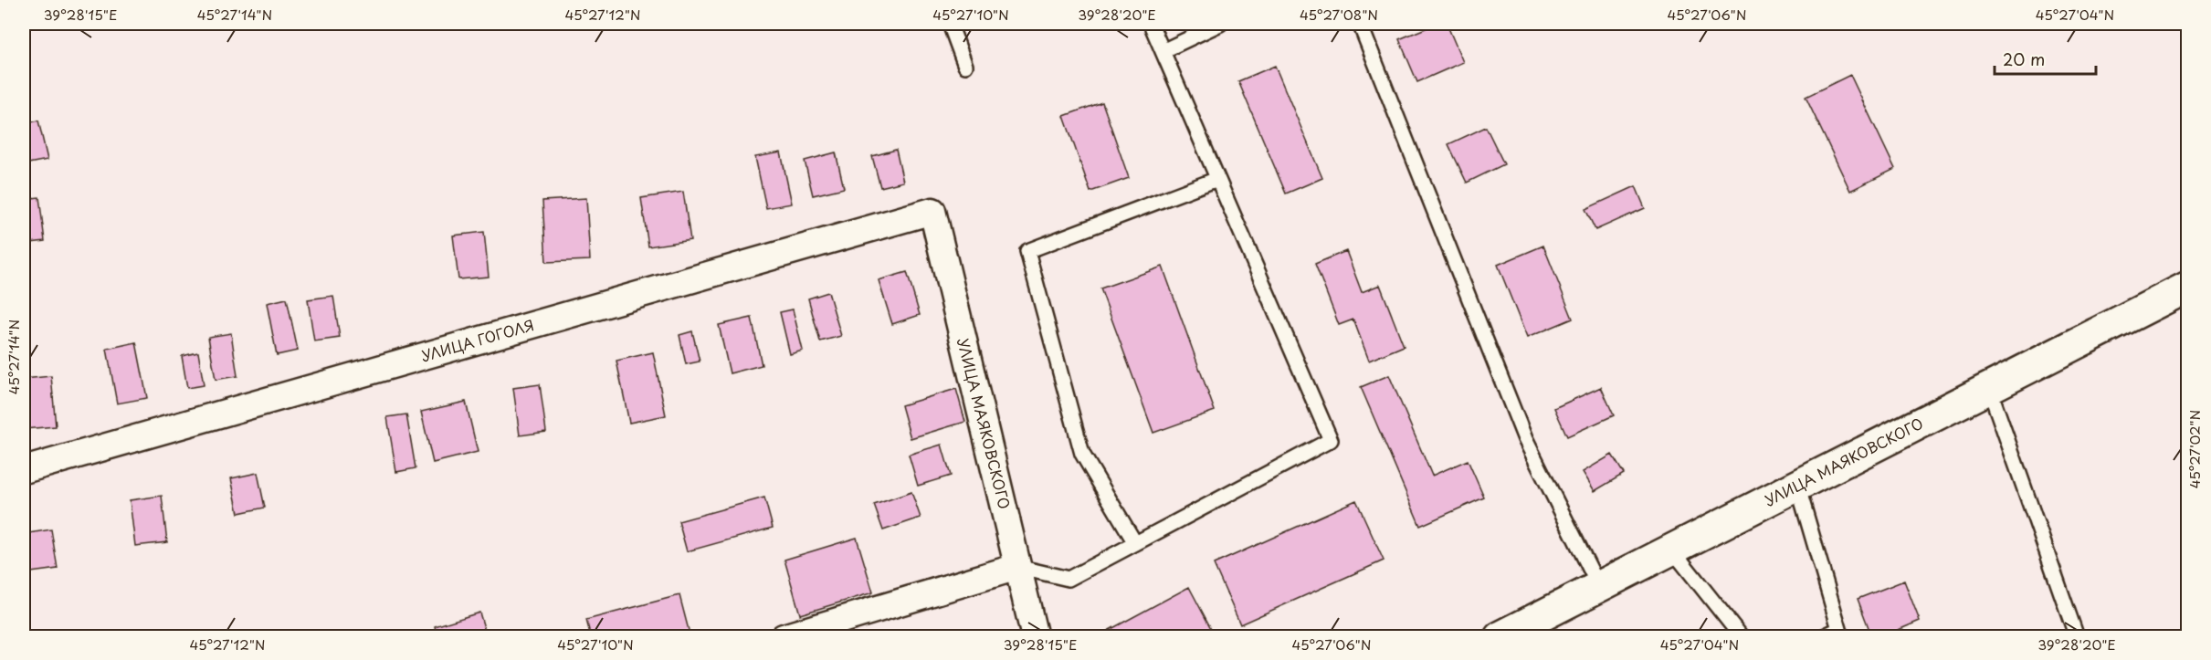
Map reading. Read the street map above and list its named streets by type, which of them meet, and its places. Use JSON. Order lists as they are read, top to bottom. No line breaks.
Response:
{"streets":{"main road":["УЛИЦА МАЯКОВСКОГО"],"street":["УЛИЦА ГОГОЛЯ"]},"crossings":[["УЛИЦА ГОГОЛЯ","УЛИЦА МАЯКОВСКОГО"]],"scale_bar":"20 m","coordinates":["39°28'15\"E","45°27'14\"N","45°27'12\"N","45°27'10\"N","39°28'20\"E","45°27'08\"N","45°27'06\"N","45°27'04\"N","45°27'02\"N"]}
